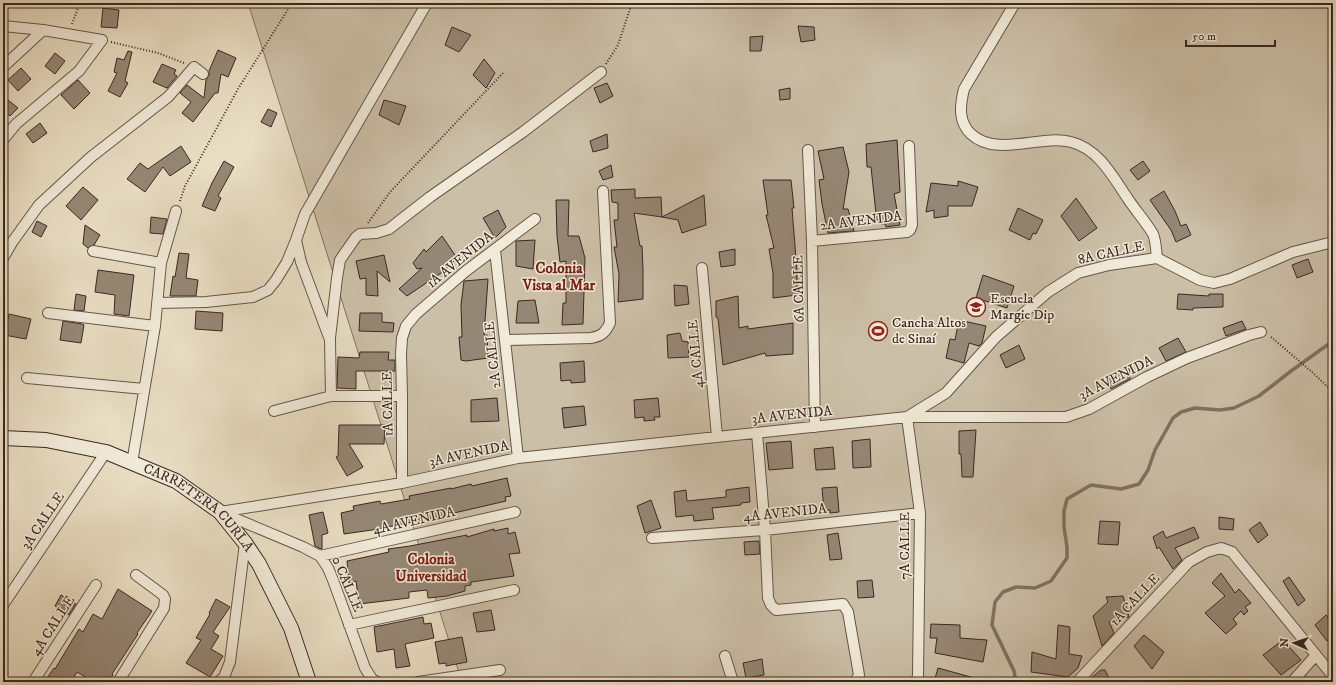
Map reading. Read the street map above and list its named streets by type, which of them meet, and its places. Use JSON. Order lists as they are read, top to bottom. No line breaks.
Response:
{"streets":{"main road":["CARRETERA CURLA"],"street":["2A AVENIDA","8A CALLE","1A AVENIDA","6A CALLE","4A CALLE","2A CALLE","3A AVENIDA","1A CALLE","4A AVENIDA","3A CALLE","7A CALLE","0 CALLE"]},"crossings":[["2A AVENIDA","6A CALLE"],["8A CALLE","3A AVENIDA"],["8A CALLE","7A CALLE"],["1A AVENIDA","2A CALLE"],["1A AVENIDA","1A CALLE"],["6A CALLE","3A AVENIDA"],["4A CALLE","3A AVENIDA"],["2A CALLE","3A AVENIDA"],["3A AVENIDA","1A CALLE"],["3A AVENIDA","CARRETERA CURLA"],["3A AVENIDA","7A CALLE"],["3A AVENIDA","0 CALLE"],["CARRETERA CURLA","3A CALLE"],["CARRETERA CURLA","0 CALLE"],["4A AVENIDA","7A CALLE"],["4A AVENIDA","0 CALLE"]],"districts":["Colonia Vista al Mar","Colonia Universidad"],"places":{"school or university":["Escuela Margie Dip"],"sports":["Cancha Altos de Sinaí"]},"scale_bar":"50 m","north":"left"}
